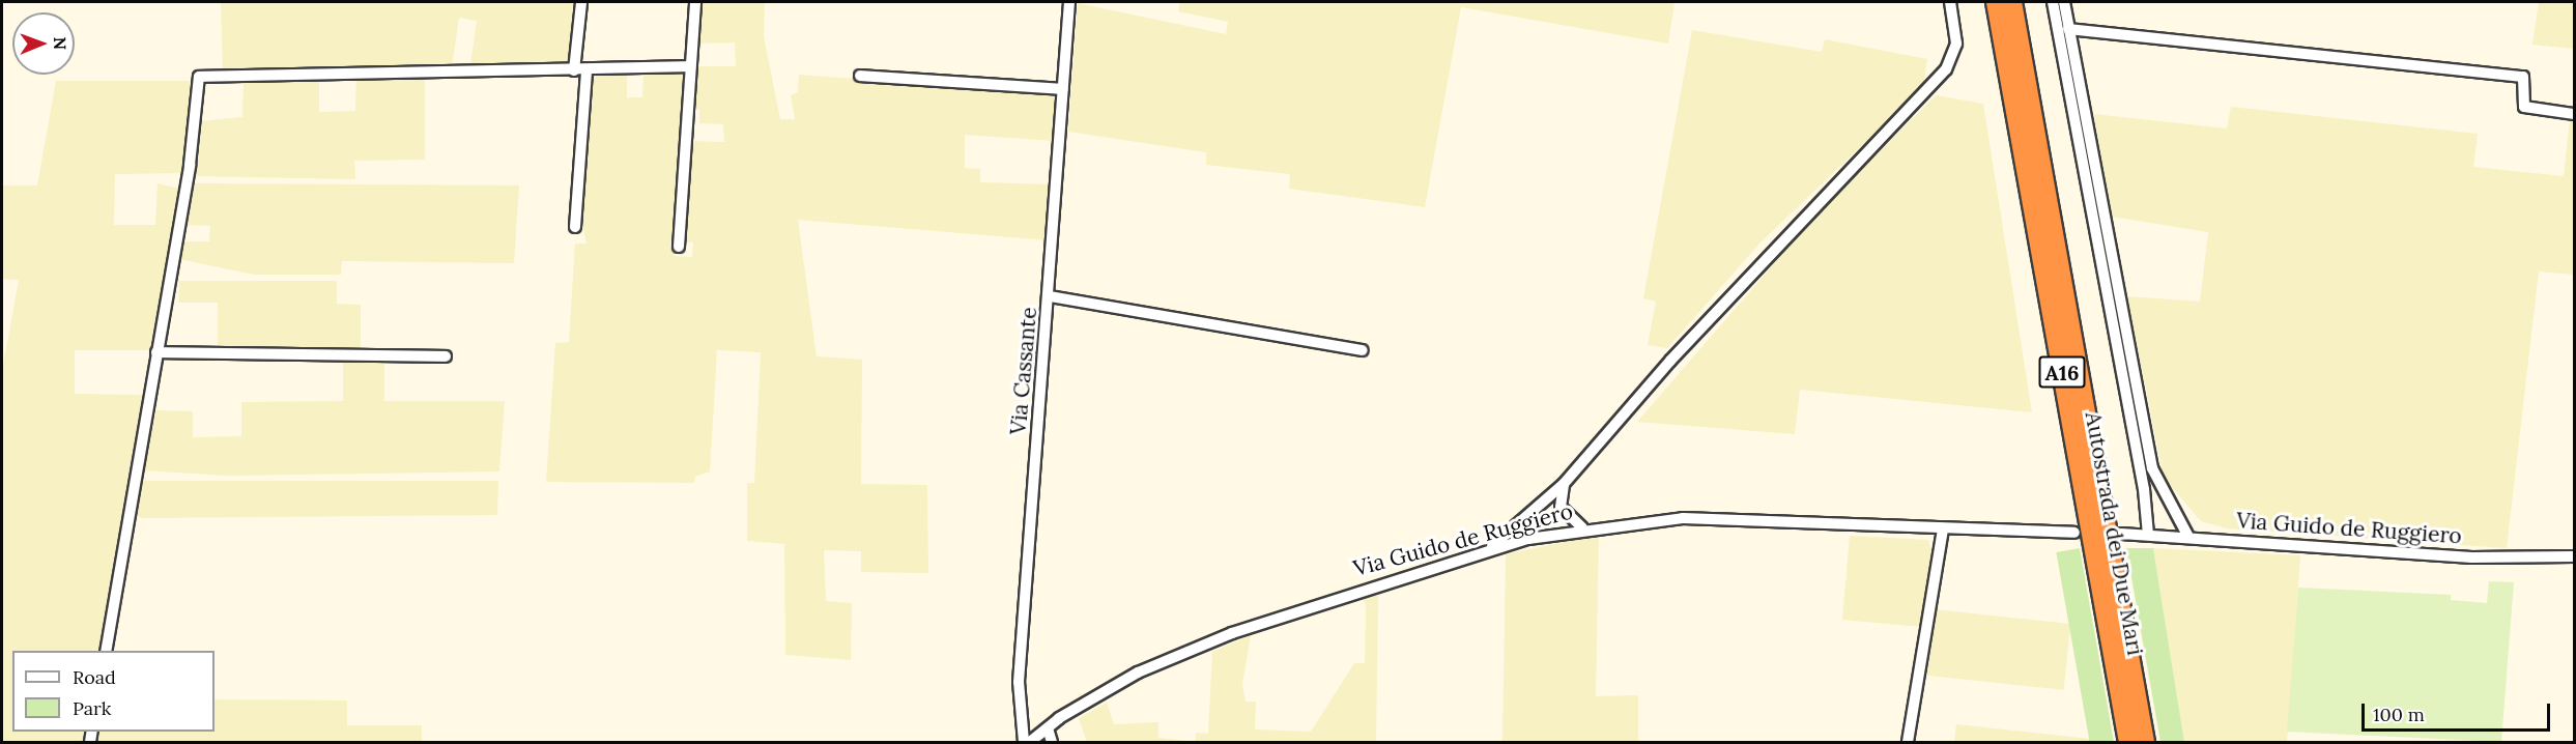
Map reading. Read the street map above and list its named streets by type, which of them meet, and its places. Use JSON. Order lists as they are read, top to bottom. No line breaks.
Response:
{"streets":{"highway":["A16","Autostrada dei Due Mari"],"street":["Via Cassante","Via Guido de Ruggiero"]},"legend":["Road","Park"],"scale_bar":"100 m","north":"right"}
